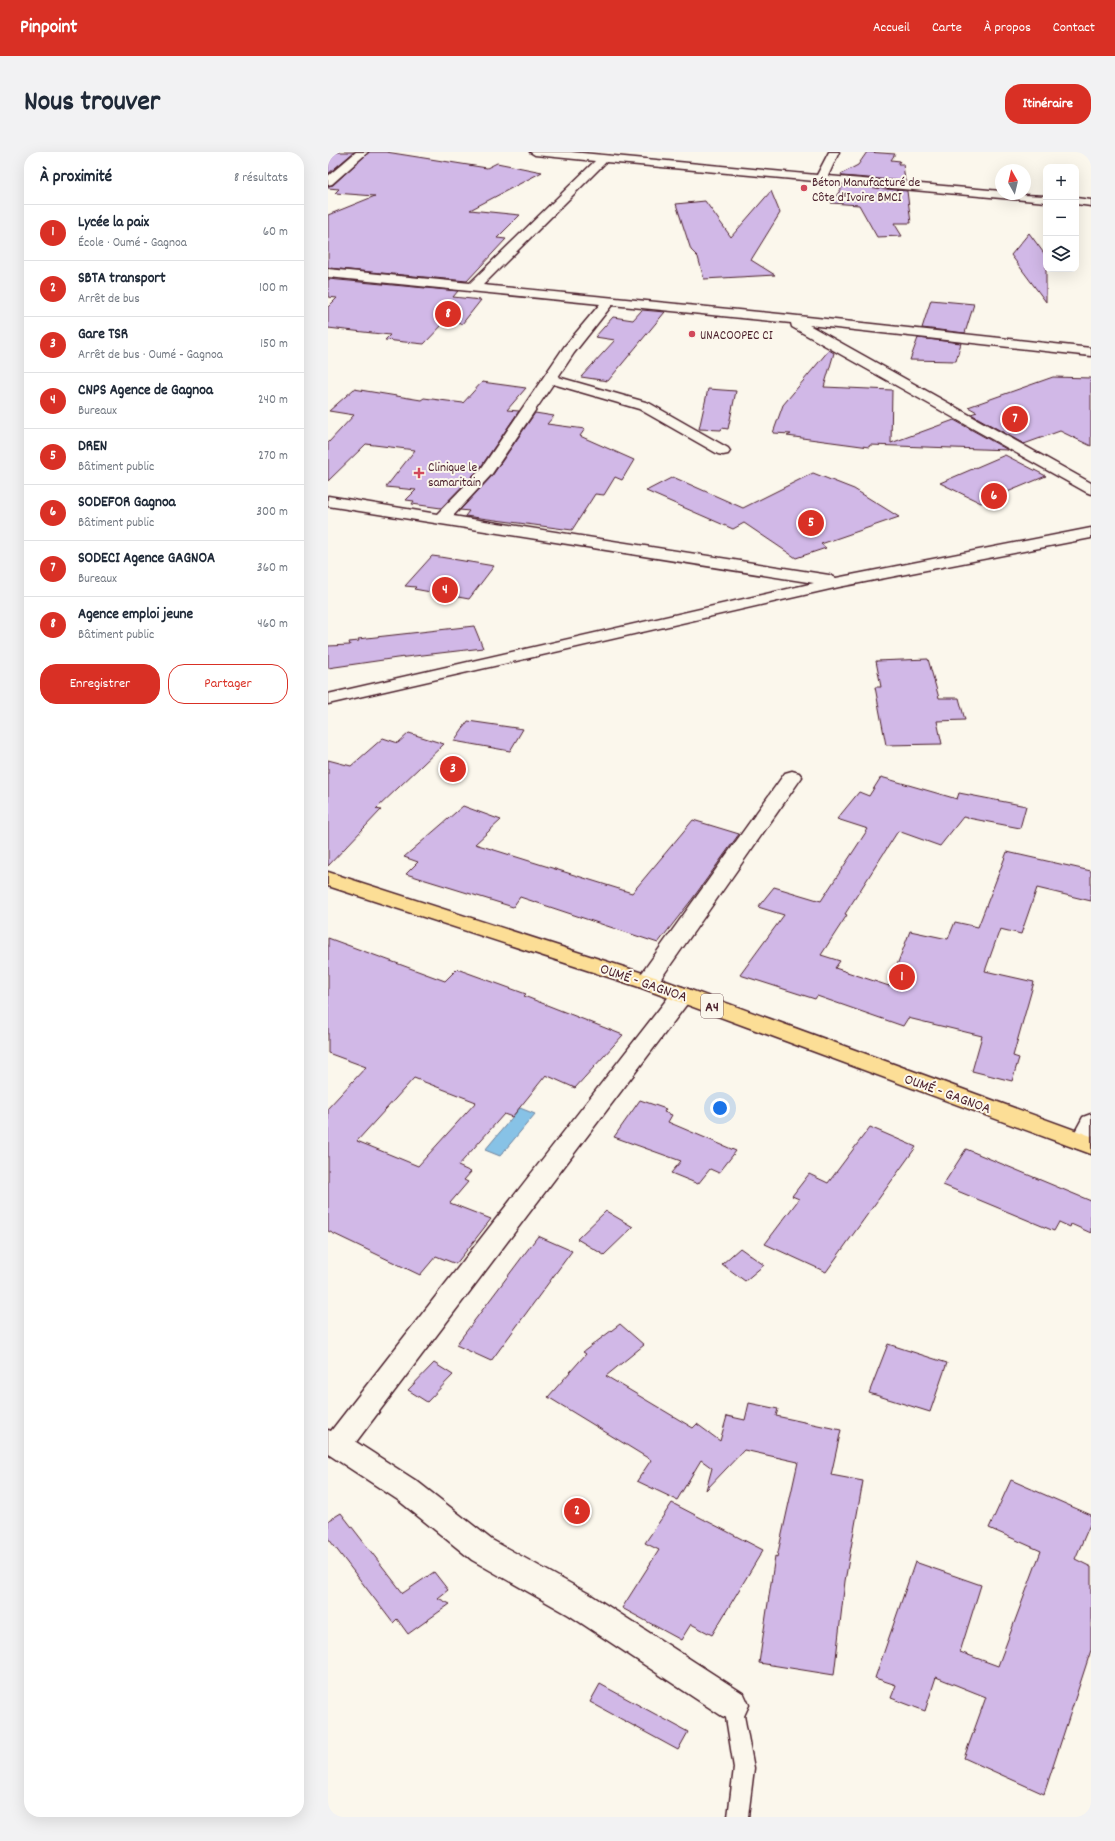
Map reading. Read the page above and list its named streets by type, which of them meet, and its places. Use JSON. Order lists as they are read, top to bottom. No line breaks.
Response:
{"streets":{"main road":["OUMÉ - GAGNOA","A4"]},"places":{"other":["Béton Manufacturé de Côte d'Ivoire BMCI","UNACOOPEC CI"],"health":["Clinique le samaritain"]},"north":"top","page":{"header":"Pinpoint","nav":["Accueil","Carte","À propos","Contact"],"title":"Nous trouver","buttons":["Itinéraire",["Enregistrer","Partager"]],"heading":["À proximité","8 résultats"],"map_buttons":["+","−"],"list":[{"mark":"1","name":"Lycée la paix","note":"École · Oumé - Gagnoa","value":"60 m"},{"mark":"2","name":"SBTA transport","note":"Arrêt de bus","value":"100 m"},{"mark":"3","name":"Gare TSR","note":"Arrêt de bus · Oumé - Gagnoa","value":"150 m"},{"mark":"4","name":"CNPS Agence de Gagnoa","note":"Bureaux","value":"240 m"},{"mark":"5","name":"DREN","note":"Bâtiment public","value":"270 m"},{"mark":"6","name":"SODEFOR Gagnoa","note":"Bâtiment public","value":"300 m"},{"mark":"7","name":"SODECI Agence GAGNOA","note":"Bureaux","value":"360 m"},{"mark":"8","name":"Agence emploi jeune","note":"Bâtiment public","value":"460 m"}],"pins":["8","7","6","5","4","3","1","2"]}}
